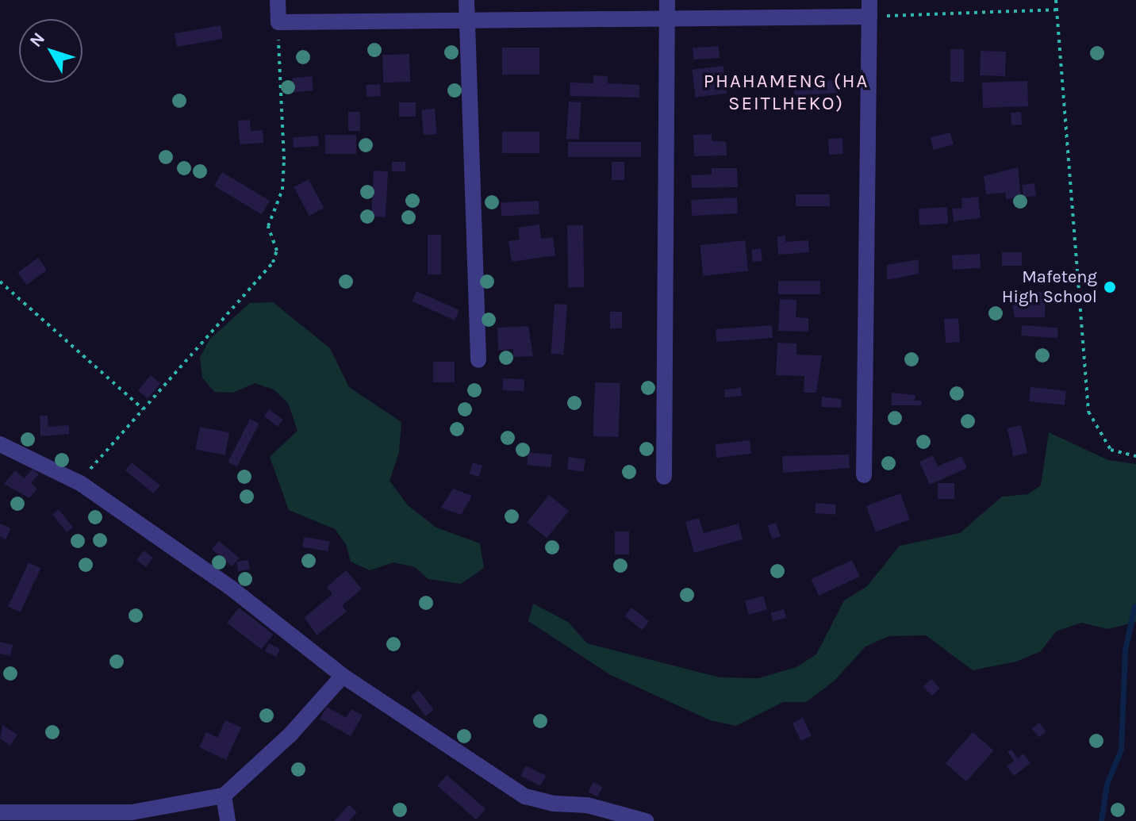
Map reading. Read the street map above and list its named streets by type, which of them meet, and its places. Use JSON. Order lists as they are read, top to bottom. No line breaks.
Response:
{"districts":["PHAHAMENG (HA SEITLHEKO)"],"places":["Mafeteng High School"],"north":"top left"}
